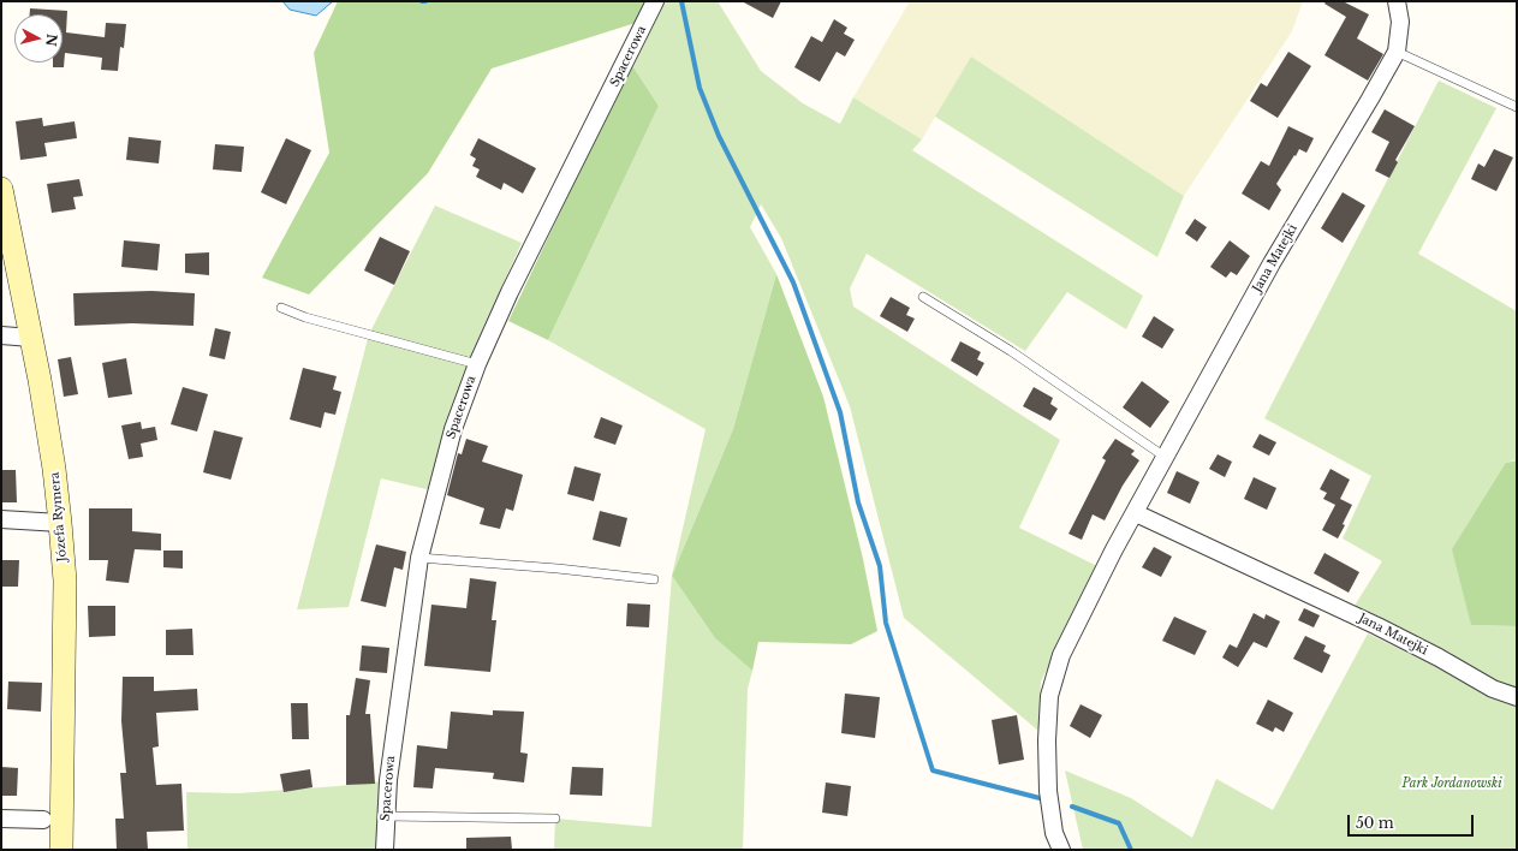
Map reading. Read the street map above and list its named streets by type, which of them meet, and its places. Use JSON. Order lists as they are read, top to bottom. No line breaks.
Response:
{"streets":{"street":["Spacerowa","Jana Matejki","Józefa Rymera"]},"parks":["Park Jordanowski"],"scale_bar":"50 m","north":"right"}
